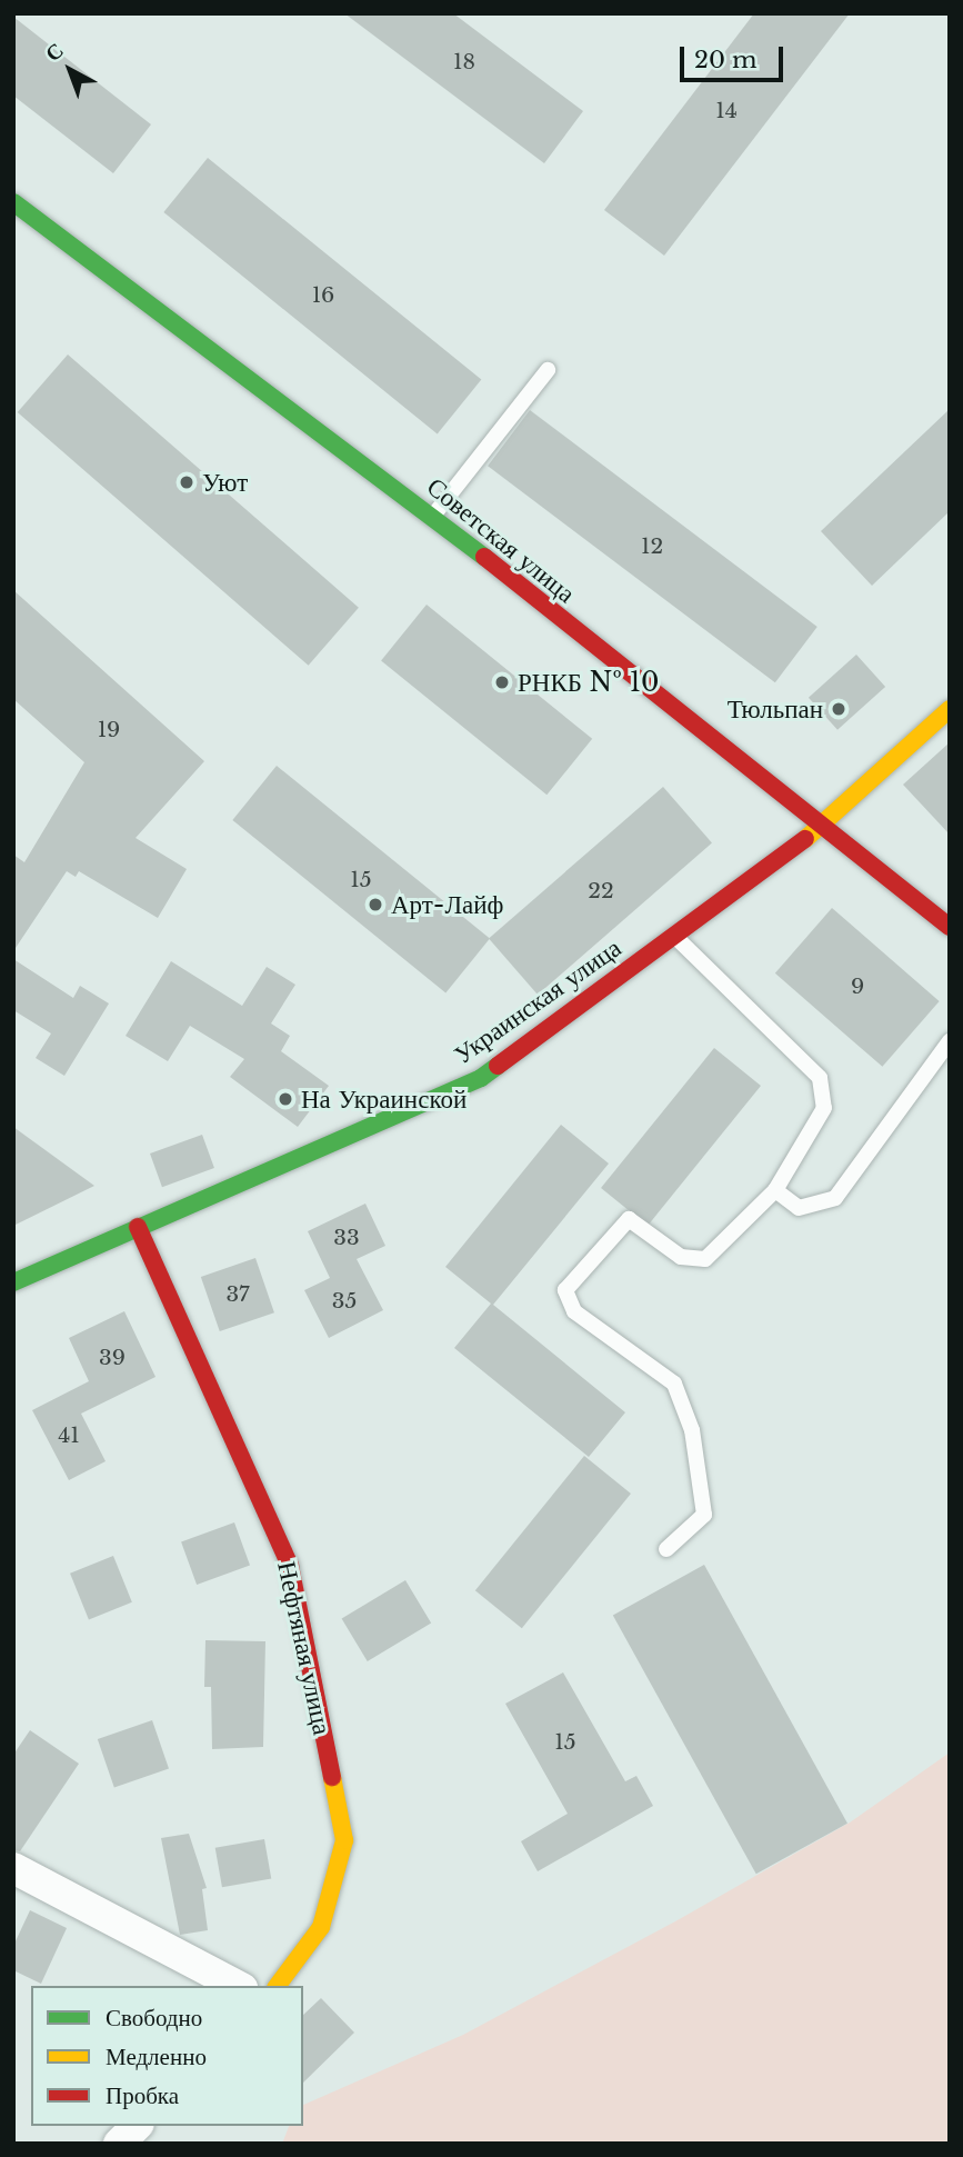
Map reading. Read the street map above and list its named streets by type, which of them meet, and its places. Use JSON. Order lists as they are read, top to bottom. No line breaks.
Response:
{"streets":{"main road":["Советская улица","Украинская улица","Нефтяная улица"]},"crossings":[["Советская улица","Украинская улица"],["Украинская улица","Нефтяная улица"]],"places":["Уют","РНКБ № 10","Тюльпан","Арт-Лайф","На Украинской"],"house_numbers":["18","14","16","12","19","15","22","9","33","37","35","39","41","15"],"legend":["Свободно","Медленно","Пробка"],"scale_bar":"20 m","north":"top left"}
